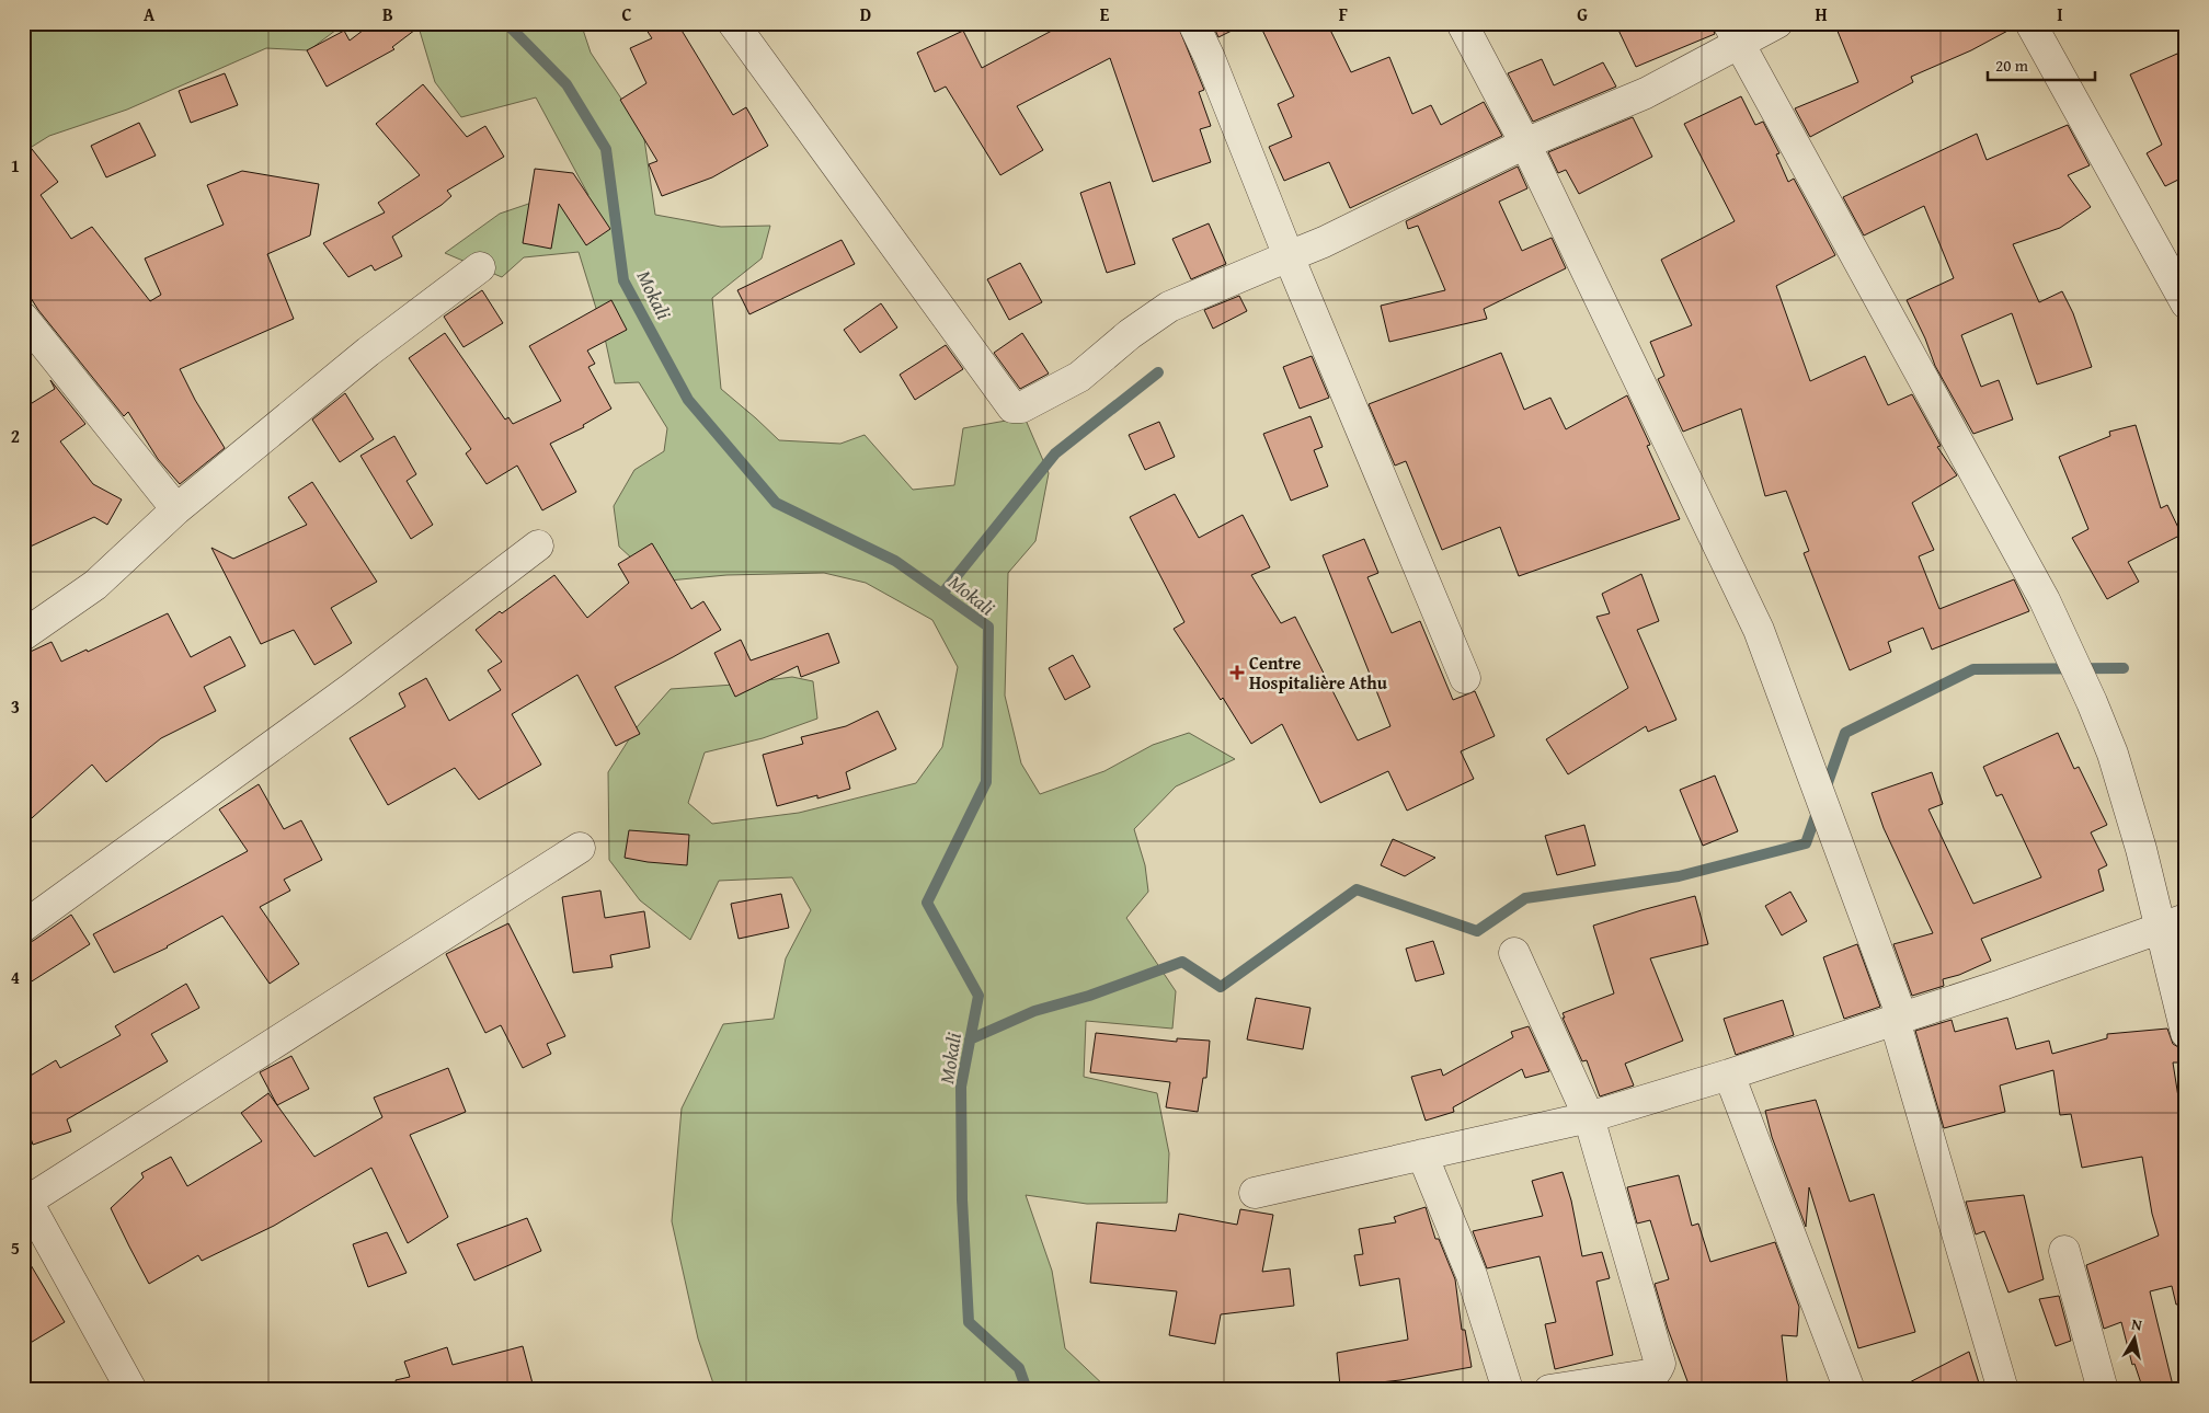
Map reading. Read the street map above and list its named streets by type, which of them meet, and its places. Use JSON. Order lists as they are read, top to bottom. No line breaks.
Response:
{"water":["Mokali"],"places":{"health":["Centre Hospitalière Athu"]},"scale_bar":"20 m","north":"top","grid":{"columns":["A","B","C","D","E","F","G","H","I"],"rows":["1","2","3","4","5"]}}
